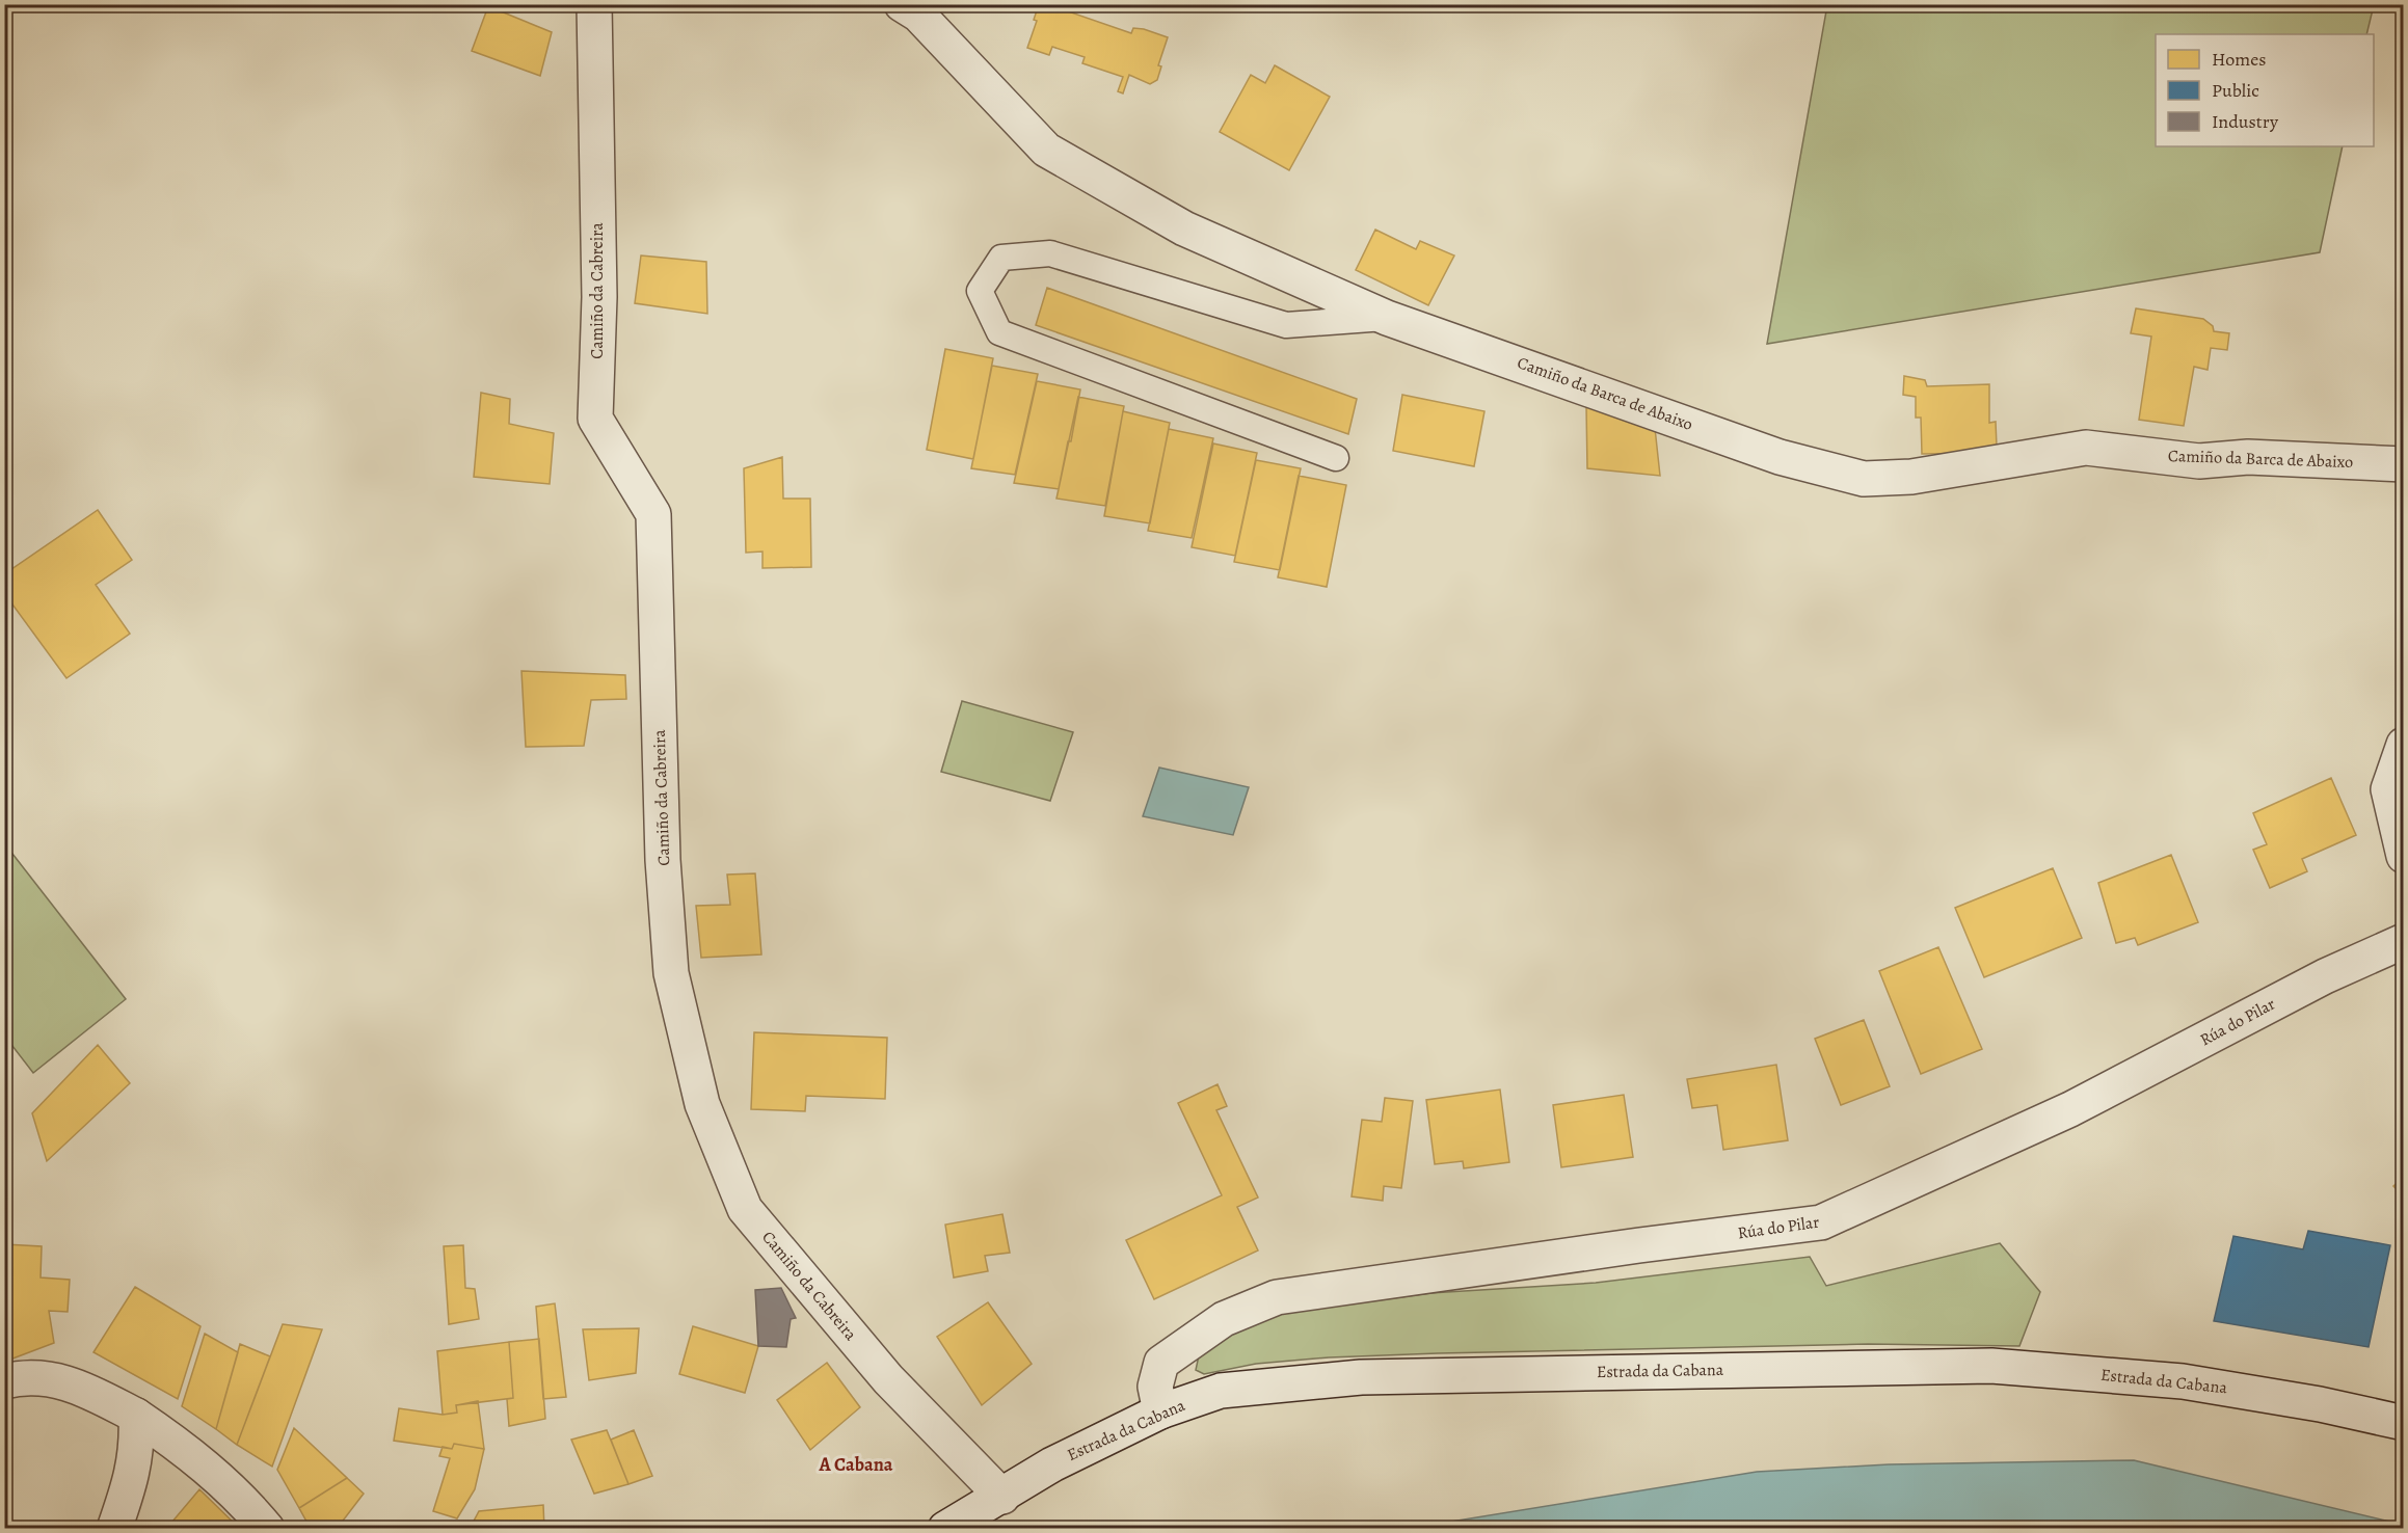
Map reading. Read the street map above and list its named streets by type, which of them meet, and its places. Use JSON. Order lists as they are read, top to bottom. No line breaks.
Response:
{"streets":{"street":["Camiño da Cabreira","Camiño da Barca de Abaixo","Rúa do Pilar","Estrada da Cabana"]},"crossings":[["Camiño da Cabreira","Estrada da Cabana"],["Rúa do Pilar","Estrada da Cabana"]],"districts":["A Cabana"],"legend":["Homes","Public","Industry"]}
